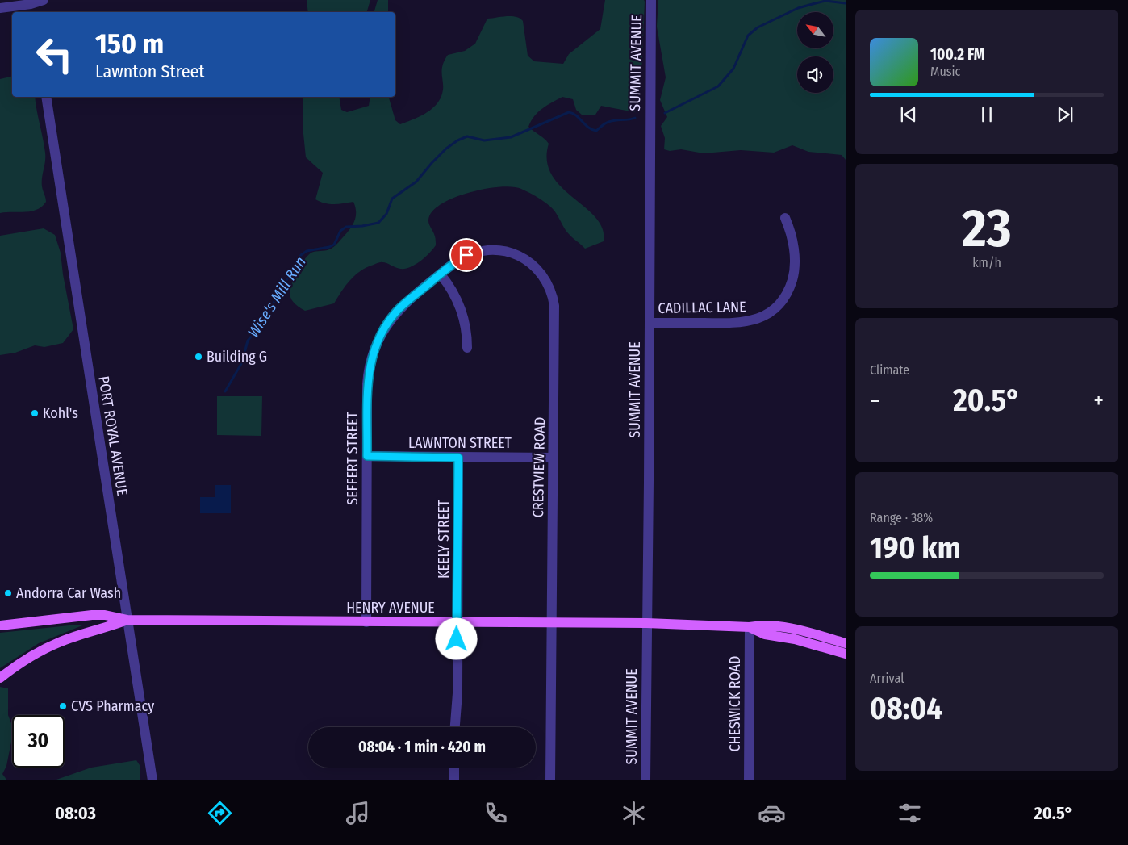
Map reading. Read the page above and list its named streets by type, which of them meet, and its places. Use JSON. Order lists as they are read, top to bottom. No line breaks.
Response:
{"streets":{"main road":["HENRY AVENUE"],"street":["SUMMIT AVENUE","CADILLAC LANE","PORT ROYAL AVENUE","LAWNTON STREET","SEFFERT STREET","CRESTVIEW ROAD","KEELY STREET","CHESWICK ROAD"]},"crossings":[["SUMMIT AVENUE","CADILLAC LANE"],["SUMMIT AVENUE","HENRY AVENUE"],["PORT ROYAL AVENUE","HENRY AVENUE"],["LAWNTON STREET","SEFFERT STREET"],["LAWNTON STREET","CRESTVIEW ROAD"],["LAWNTON STREET","KEELY STREET"],["SEFFERT STREET","CRESTVIEW ROAD"],["SEFFERT STREET","HENRY AVENUE"],["CRESTVIEW ROAD","HENRY AVENUE"],["KEELY STREET","HENRY AVENUE"],["HENRY AVENUE","CHESWICK ROAD"]],"water":["Wise's Mill Run"],"places":["Building G","Kohl's","Andorra Car Wash","CVS Pharmacy"],"north":"top left","page":{"turn":["150 m","Lawnton Street"],"song":["100.2 FM","Music"],"tile":[["23","km/h"],"Climate",["Range · 38%","190 km"],["Arrival","08:04"]],"heat":["−","20.5°","+"],"limit":"30","trip":"08:04 · 1 min · 420 m","tabs":["08:03","20.5°"]}}
